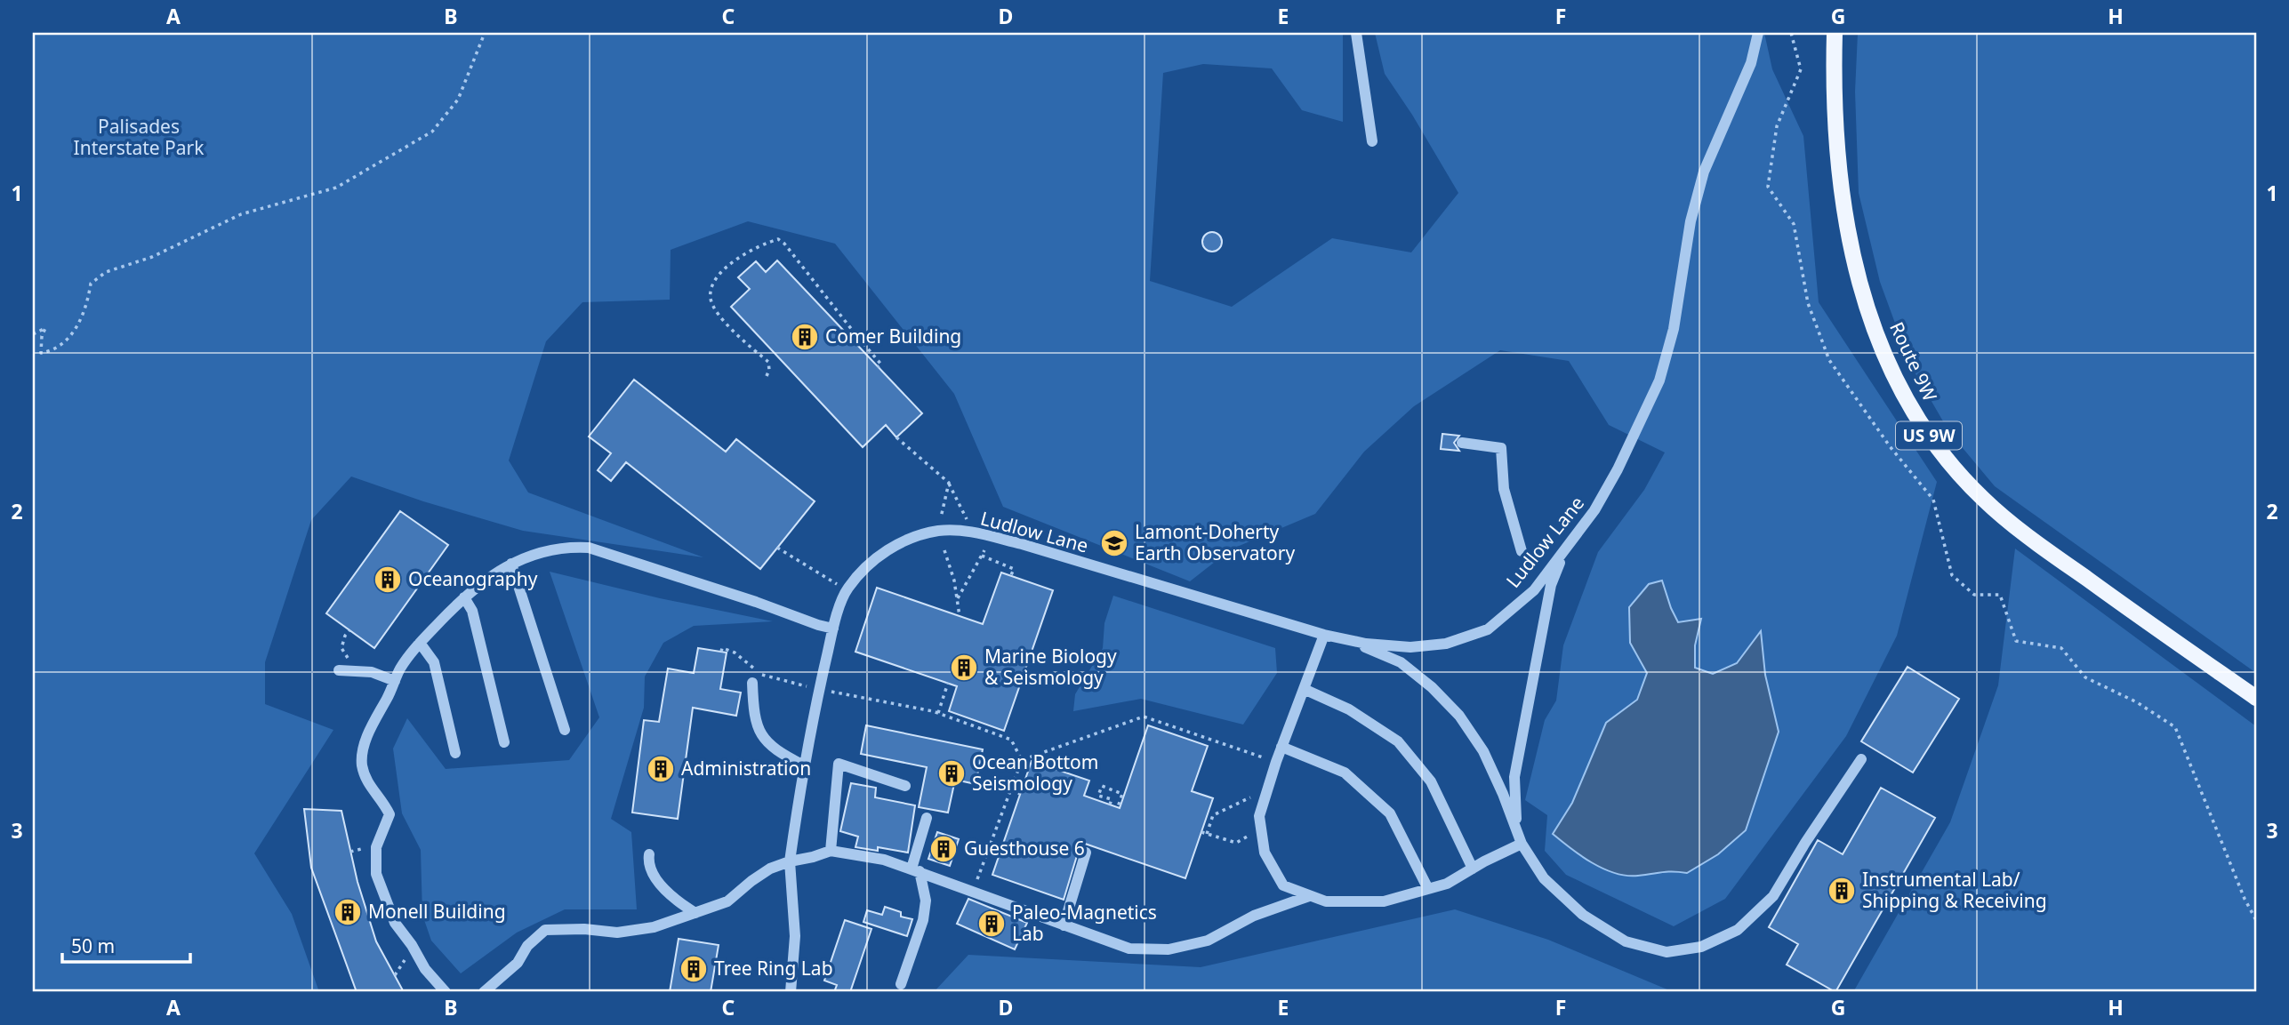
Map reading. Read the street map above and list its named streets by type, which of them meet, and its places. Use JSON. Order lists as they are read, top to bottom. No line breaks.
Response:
{"streets":{"main road":["Route 9W","US 9W"],"lane":["Ludlow Lane"]},"parks":["Palisades Interstate Park"],"places":{"building":["Comer Building","Oceanography","Marine Biology & Seismology","Administration","Ocean Bottom Seismology","Guesthouse 6","Instrumental Lab/ Shipping & Receiving","Monell Building","Paleo-Magnetics Lab","Tree Ring Lab"],"school or university":["Lamont-Doherty Earth Observatory"]},"scale_bar":"50 m","grid":{"columns":["A","B","C","D","E","F","G","H"],"rows":["1","2","3"]}}
